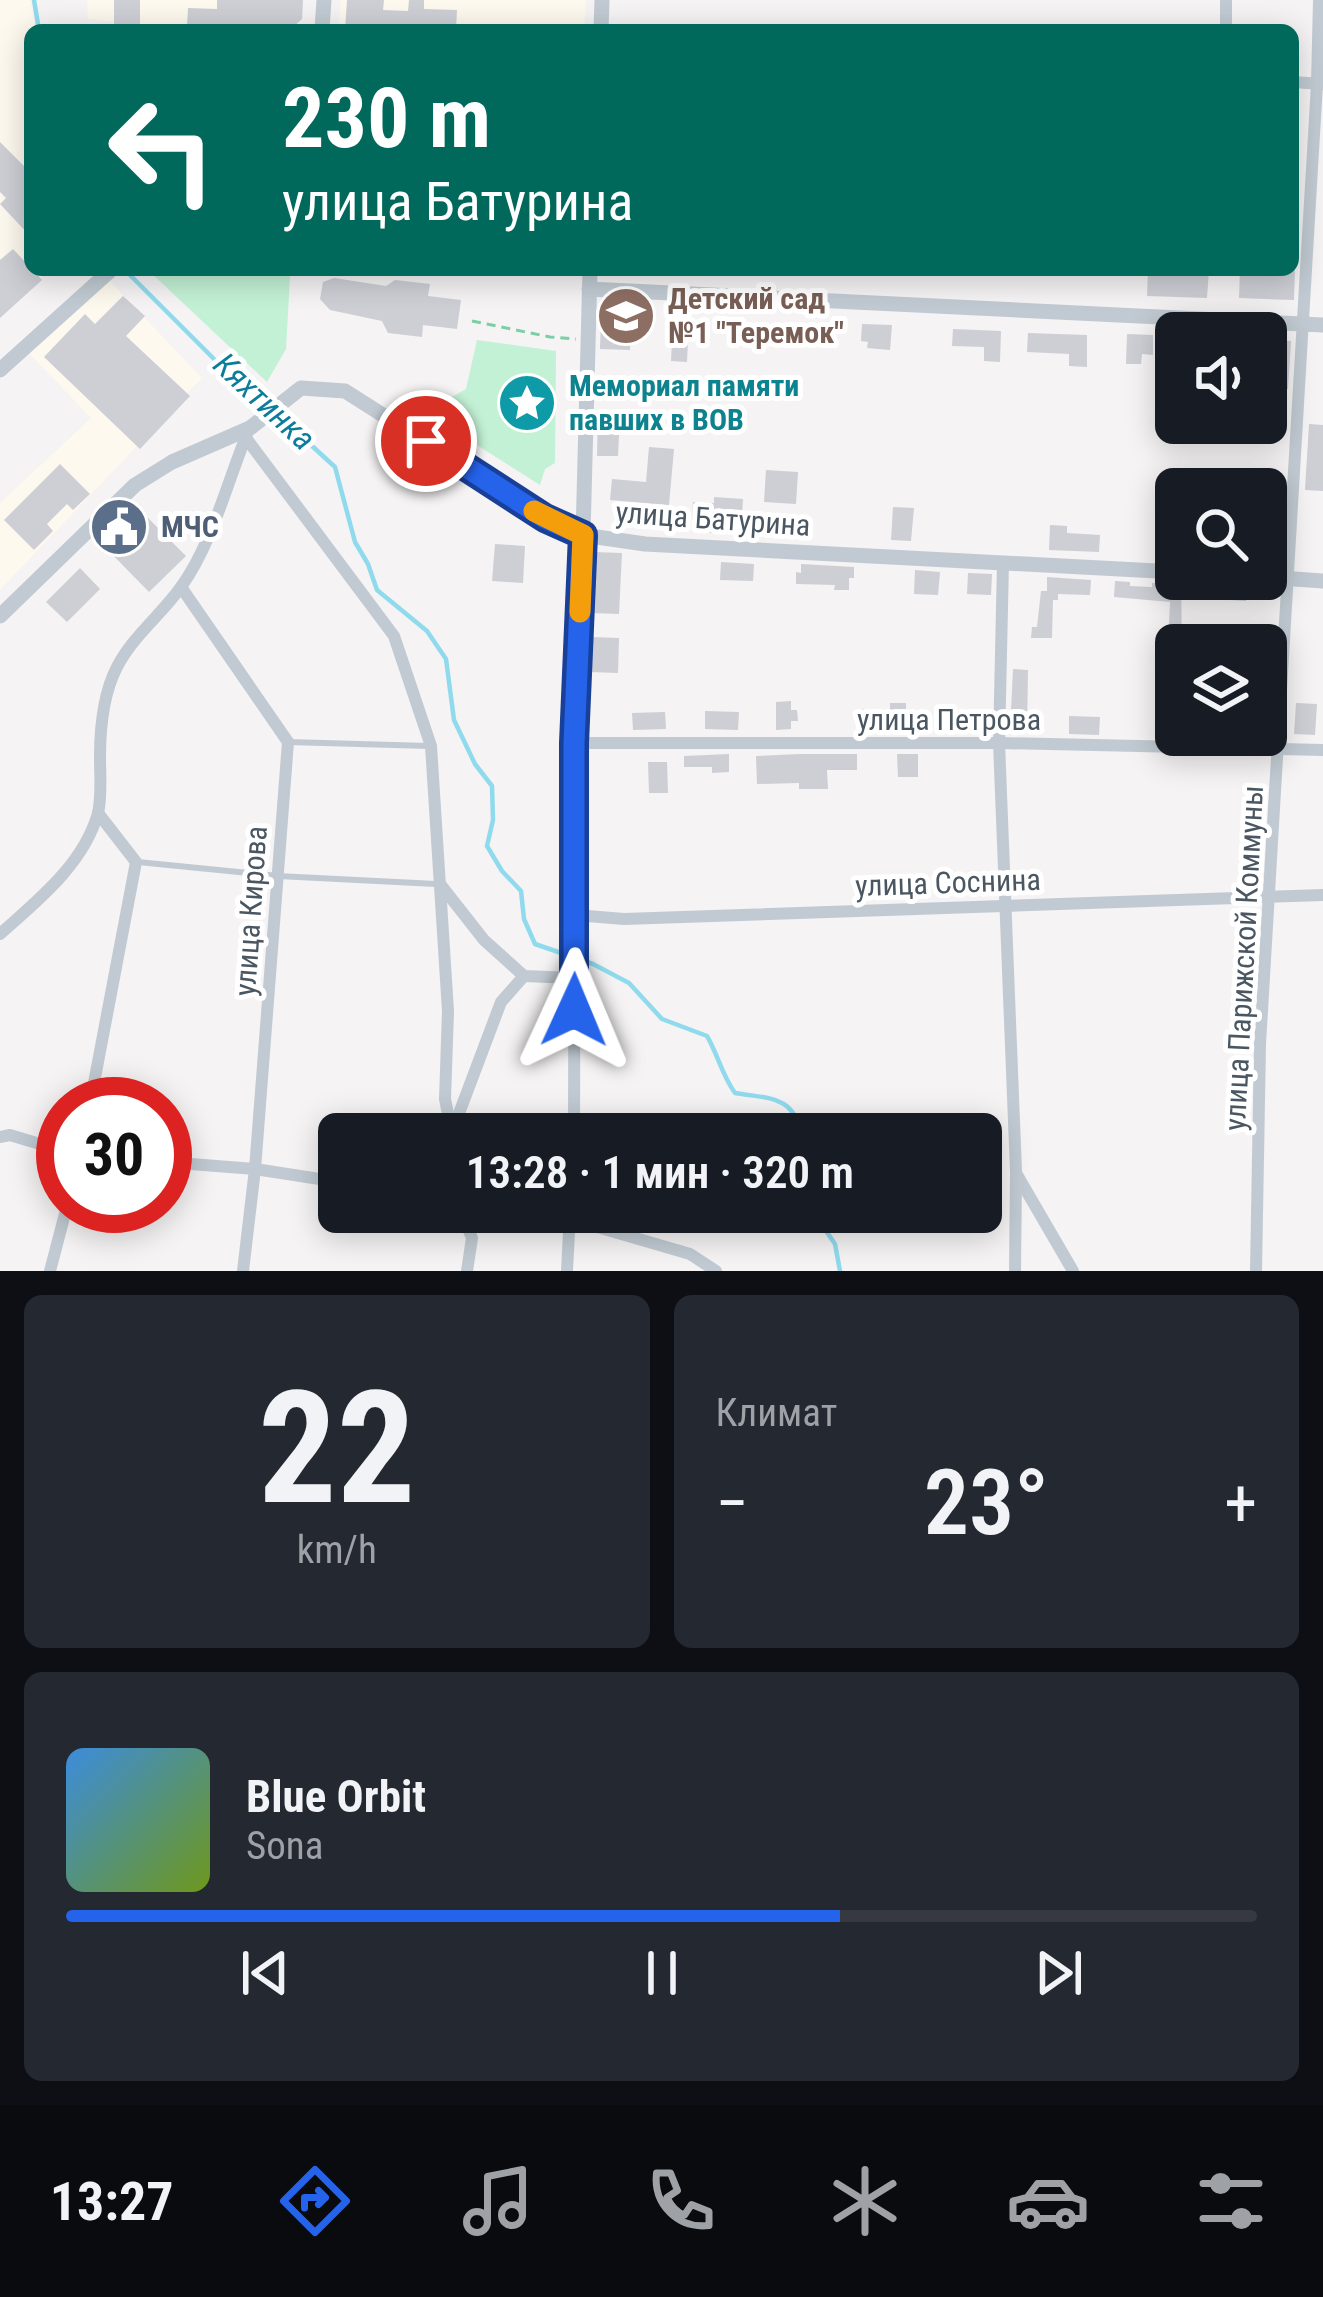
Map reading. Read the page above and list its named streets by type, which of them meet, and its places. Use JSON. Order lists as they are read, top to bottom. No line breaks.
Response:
{"streets":{"street":["улица Батурина","улица Петрова","улица Соснина","улица Кирова","улица Парижской Коммуны"]},"crossings":[["улица Соснина","улица Парижской Коммуны"]],"water":["Кяхтинка"],"places":{"school or university":["Детский сад №1 \"Теремок\""],"place":["Мемориал памяти павших в ВОВ"],"public building":["МЧС"]},"page":{"turn":["230 m","улица Батурина"],"limit":"30","trip":"13:28 · 1 мин · 320 m","tile":[["22","km/h"],"Климат"],"heat":["−","23°","+"],"song":["Blue Orbit","Sona"],"tabs":"13:27"}}
